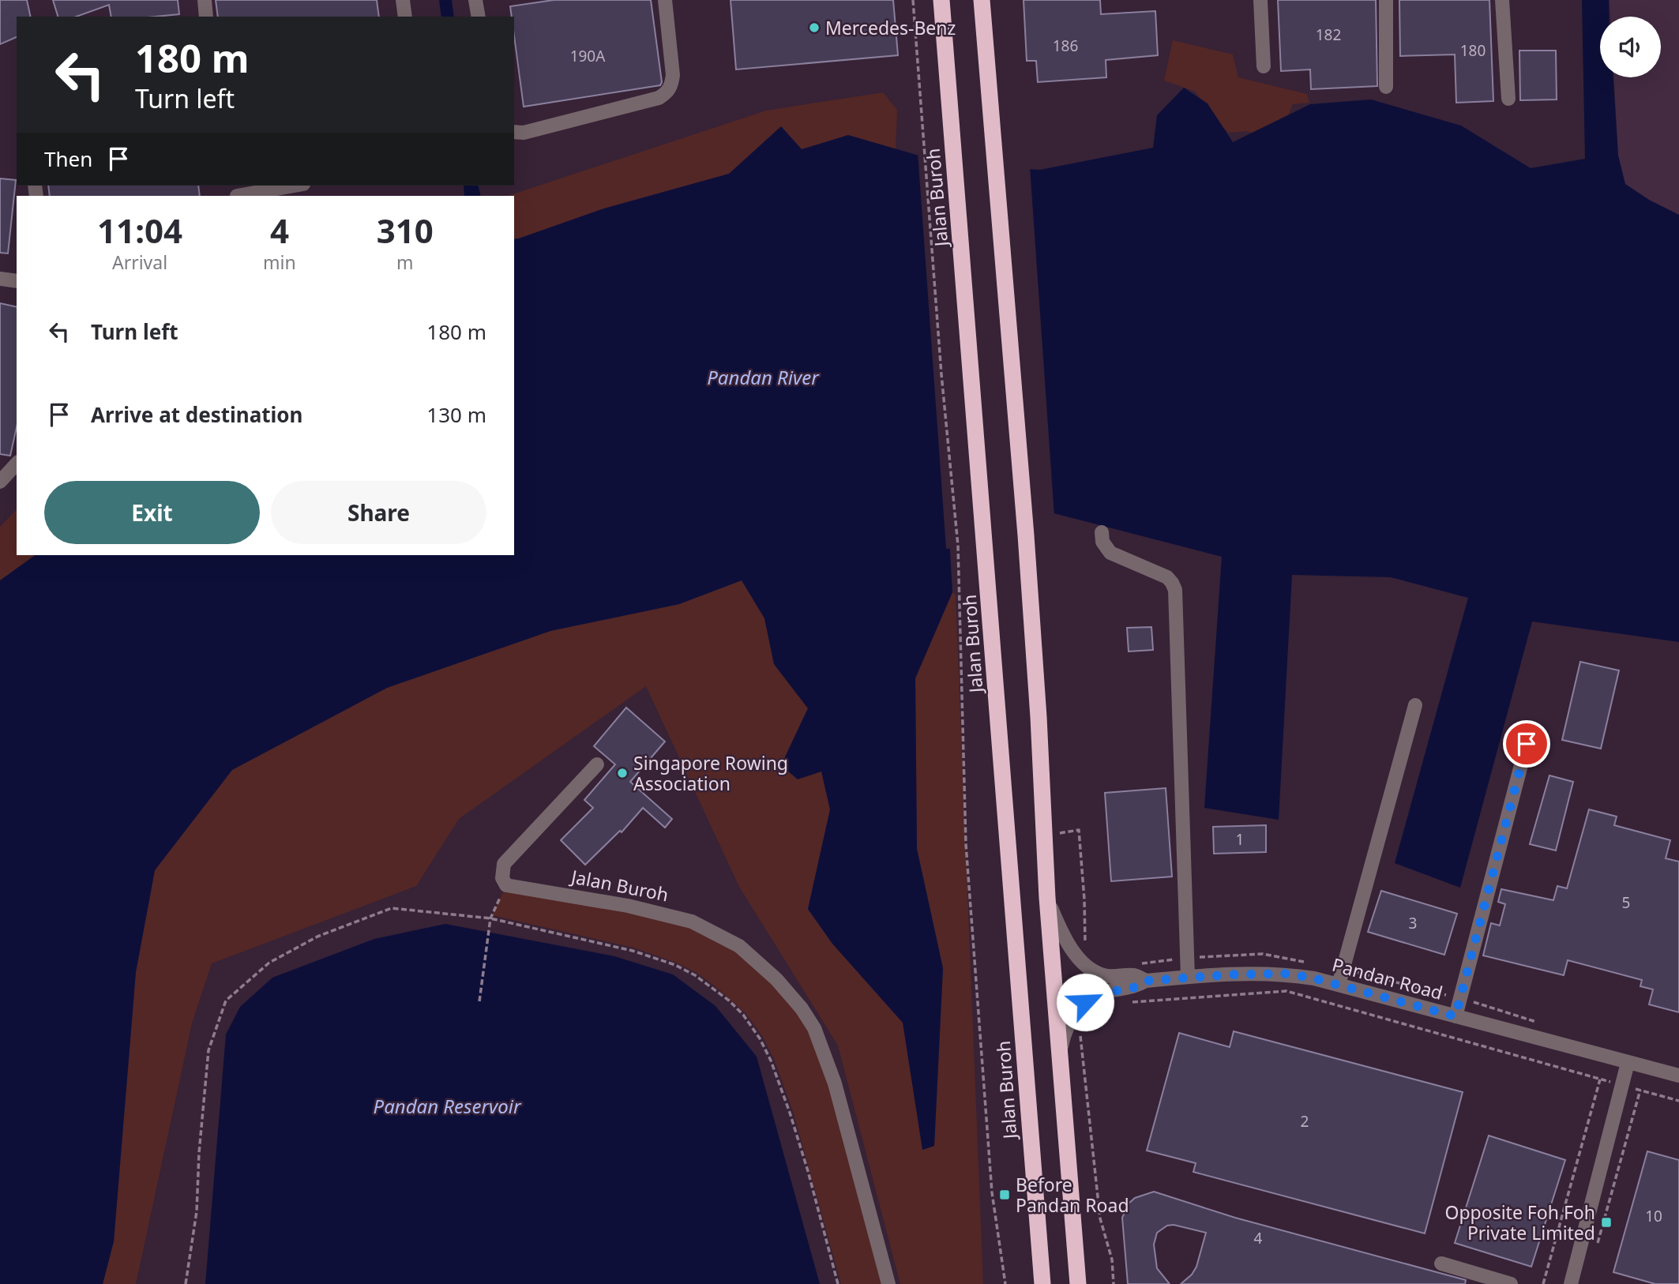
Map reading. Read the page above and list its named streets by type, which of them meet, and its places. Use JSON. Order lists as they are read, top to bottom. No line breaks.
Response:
{"streets":{"highway":["Jalan Buroh"],"street":["Pandan Road"]},"water":["Pandan River","Pandan Reservoir"],"places":{"other":["Mercedes-Benz","Singapore Rowing Association"],"transit":["Before Pandan Road","Opposite Foh Foh Private Limited"]},"house_numbers":["182","186","180","190A","1","5","3","2","10","4"],"page":{"turn":["180 m","Turn left"],"then":"Then","eta":["11:04","Arrival","4","min","310","m"],"list":[{"name":"Turn left","value":"180 m"},{"name":"Arrive at destination","value":"130 m"}],"buttons":["Exit","Share"]}}
